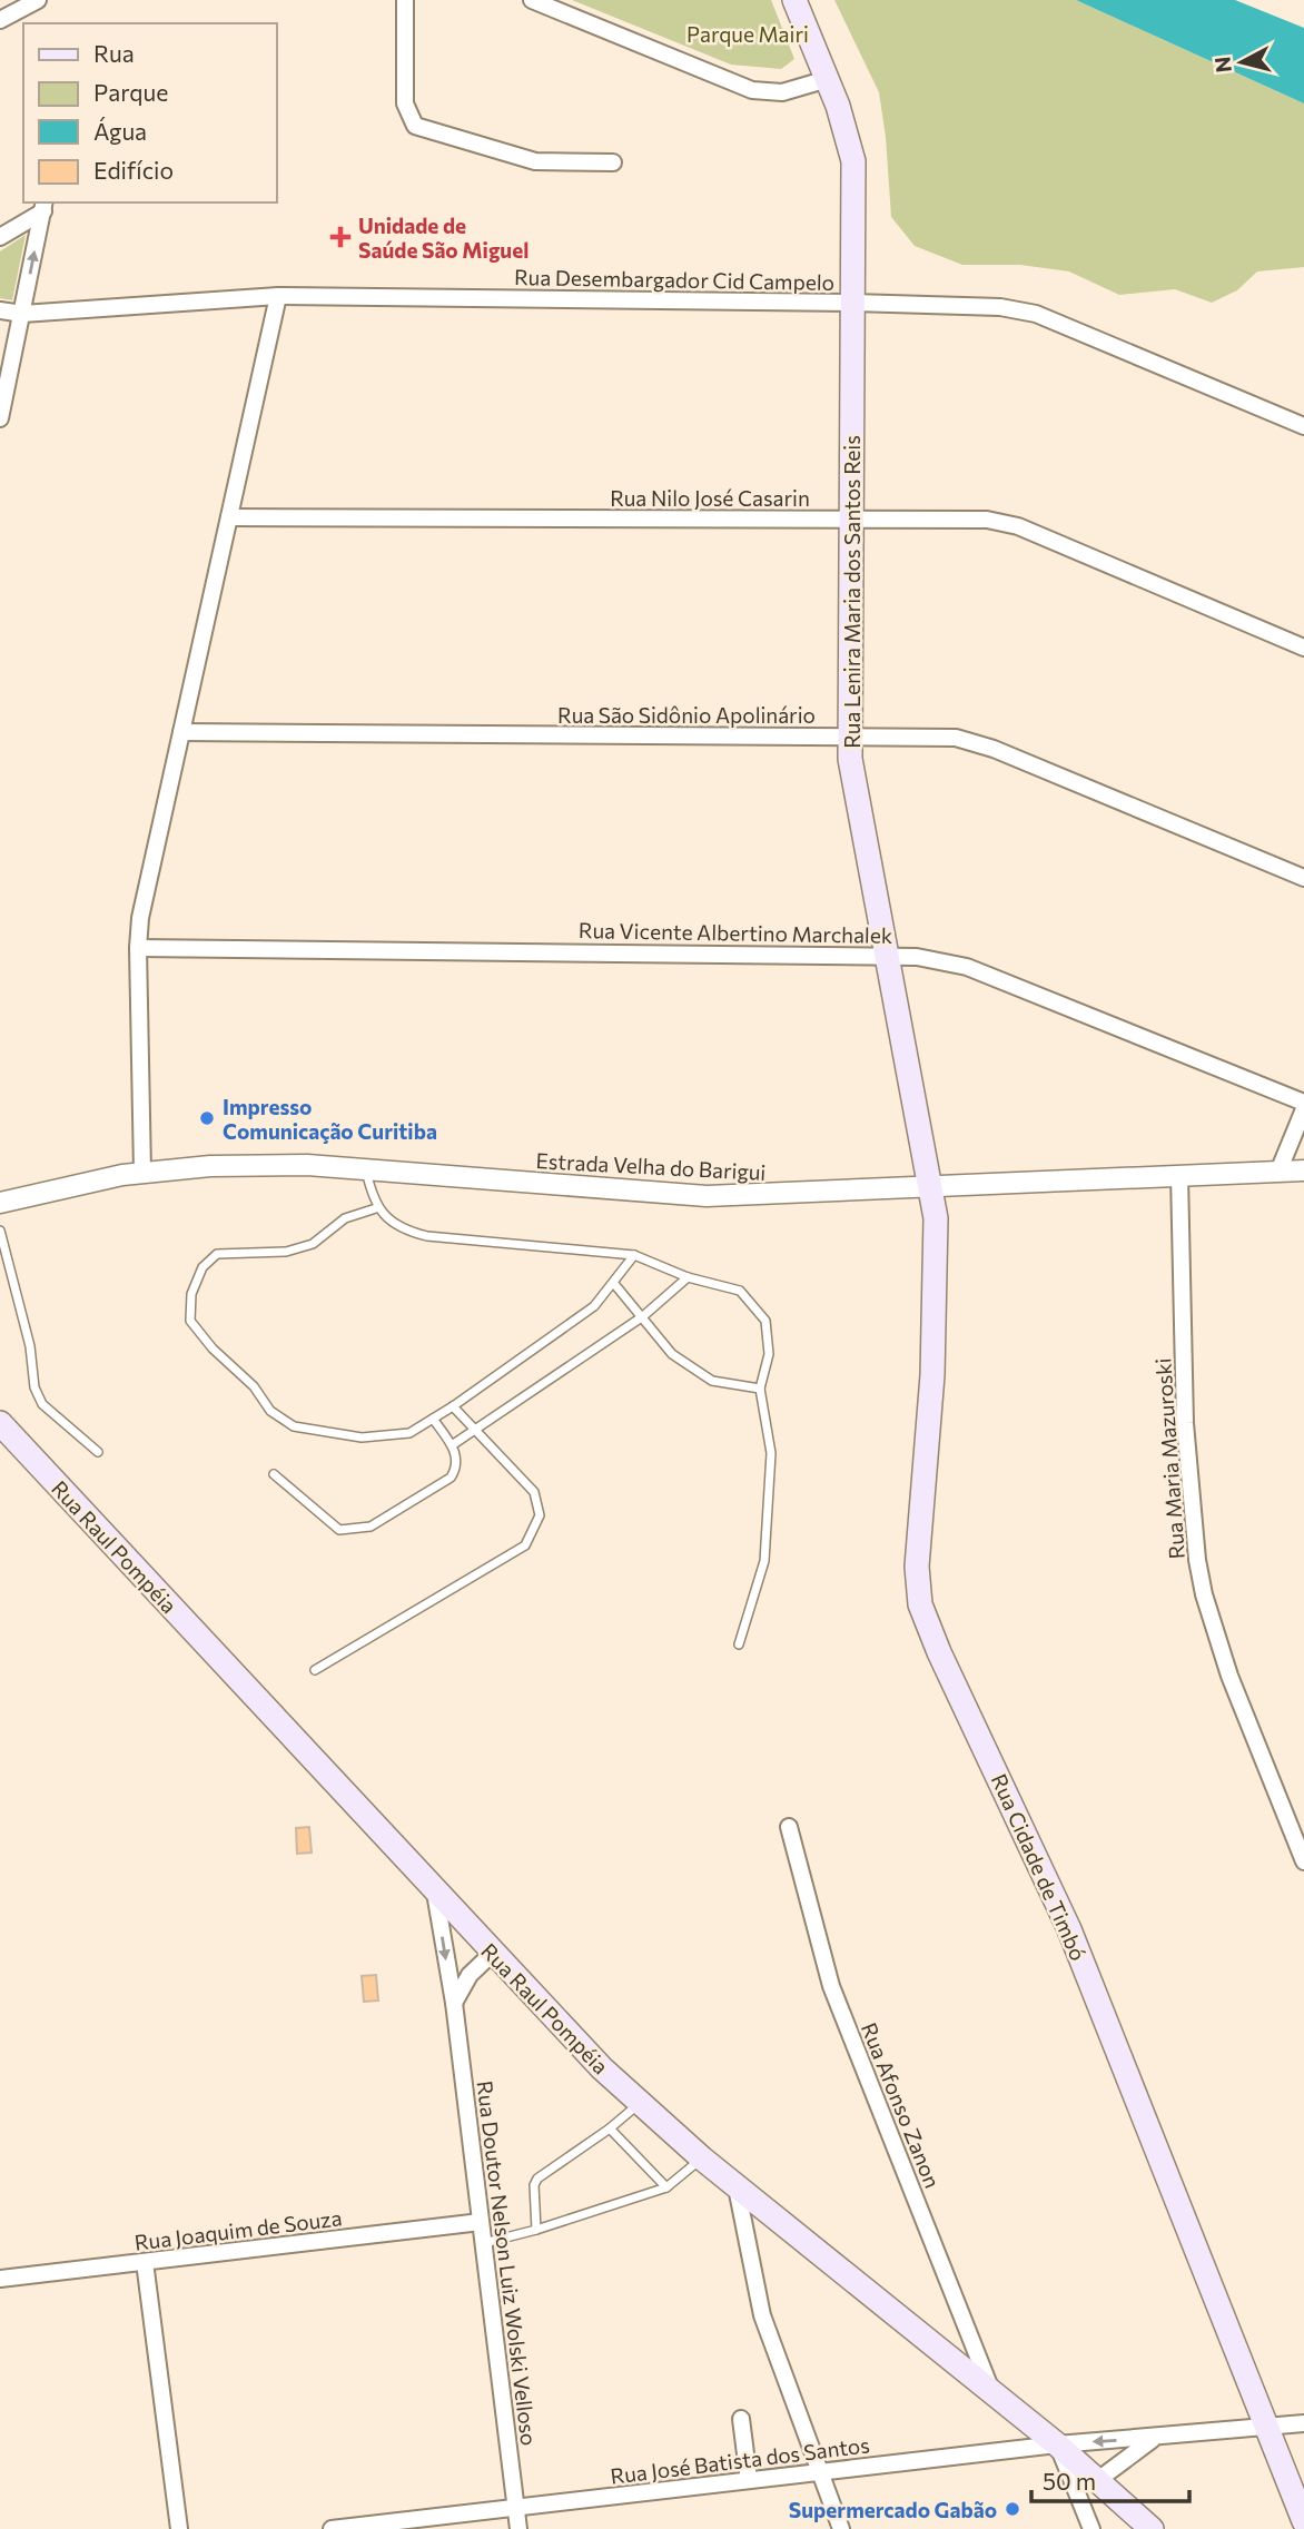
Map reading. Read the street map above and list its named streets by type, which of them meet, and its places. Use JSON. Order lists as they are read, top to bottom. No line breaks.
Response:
{"streets":{"main road":["Rua Lenira Maria dos Santos Reis","Rua Raul Pompéia","Rua Cidade de Timbó"],"street":["Rua Desembargador Cid Campelo","Rua Nilo José Casarin","Rua São Sidônio Apolinário","Rua Vicente Albertino Marchalek","Estrada Velha do Barigui","Rua Maria Mazuroski","Rua Afonso Zanon","Rua Joaquim de Souza","Rua Doutor Nelson Luiz Wolski Velloso","Rua José Batista dos Santos"]},"crossings":[["Rua Desembargador Cid Campelo","Rua Lenira Maria dos Santos Reis"],["Rua Nilo José Casarin","Rua Lenira Maria dos Santos Reis"],["Rua Lenira Maria dos Santos Reis","Rua São Sidônio Apolinário"],["Rua Lenira Maria dos Santos Reis","Rua Vicente Albertino Marchalek"],["Rua Lenira Maria dos Santos Reis","Estrada Velha do Barigui"],["Rua Lenira Maria dos Santos Reis","Rua Cidade de Timbó"],["Estrada Velha do Barigui","Rua Maria Mazuroski"],["Estrada Velha do Barigui","Rua Cidade de Timbó"],["Rua Raul Pompéia","Rua Afonso Zanon"],["Rua Raul Pompéia","Rua Doutor Nelson Luiz Wolski Velloso"],["Rua Raul Pompéia","Rua José Batista dos Santos"],["Rua Cidade de Timbó","Rua José Batista dos Santos"],["Rua Joaquim de Souza","Rua Doutor Nelson Luiz Wolski Velloso"],["Rua Doutor Nelson Luiz Wolski Velloso","Rua José Batista dos Santos"]],"parks":["Parque Mairi"],"places":{"health":["Unidade de Saúde São Miguel"],"other":["Impresso Comunicação Curitiba","Supermercado Gabão"]},"legend":["Rua","Parque","Água","Edifício"],"scale_bar":"50 m","north":"left"}
